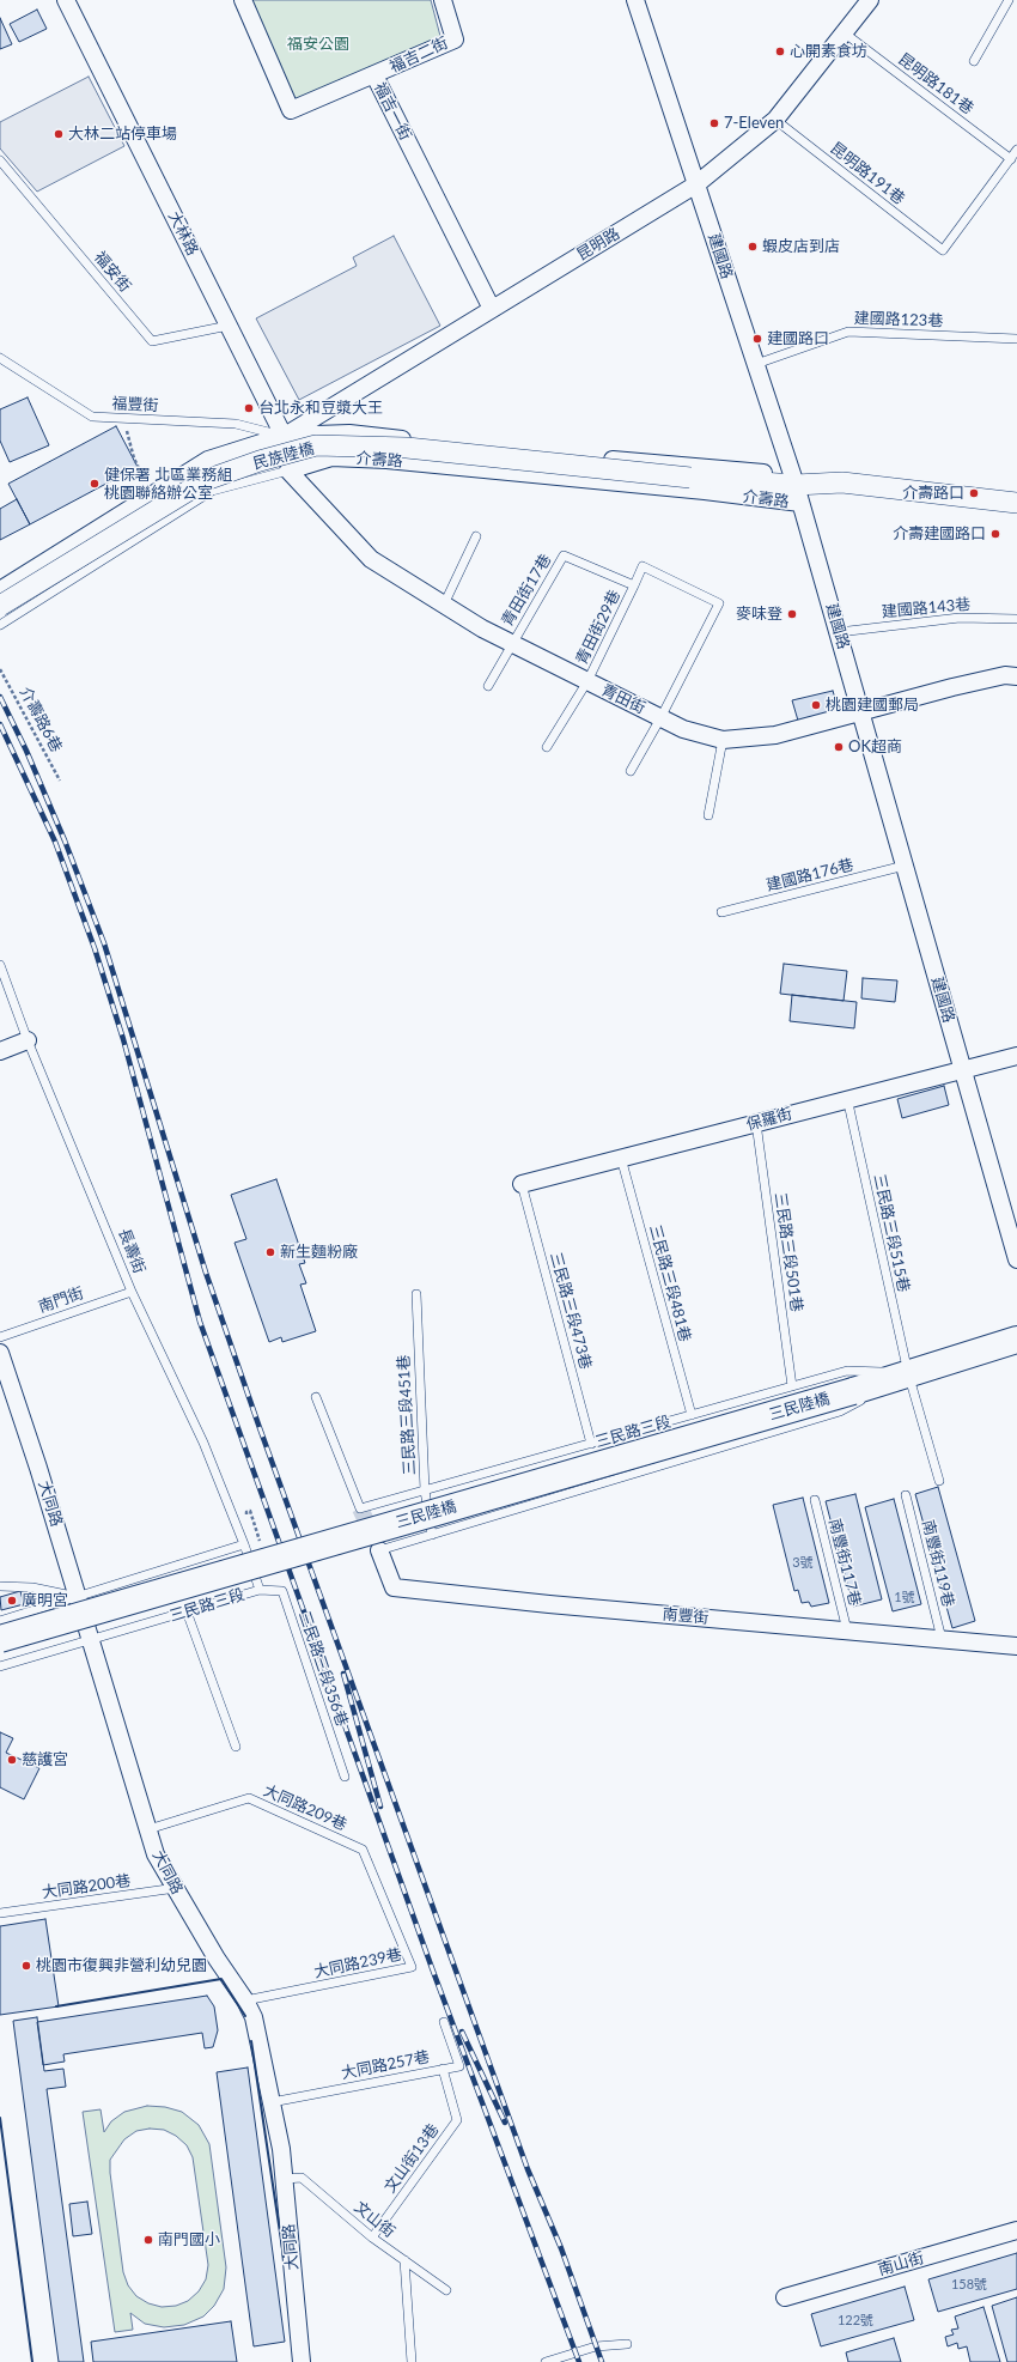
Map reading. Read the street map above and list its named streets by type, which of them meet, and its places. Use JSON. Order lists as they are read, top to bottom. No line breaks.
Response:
{"streets":{"main road":["三民陸橋","三民路三段"],"street":["福吉二街","福吉一街","大林路","昆明路","建國路","民族陸橋","介壽路","青田街","保羅街","大同路","南豐街","南山街"],"lane":["昆明路181巷","昆明路191巷","福安街","建國路123巷","福豐街","青田街17巷","建國路143巷","青田街29巷","建國路176巷","三民路三段515巷","長壽街","三民路三段501巷","三民路三段481巷","南門街","三民路三段473巷","三民路三段451巷","南豐街117巷","南豐街119巷","三民路三段356巷","大同路209巷","大同路200巷","大同路239巷","大同路257巷","文山街13巷","文山街"],"path":["介壽路6巷"]},"crossings":[["福吉二街","福吉一街"],["昆明路181巷","昆明路191巷"],["昆明路181巷","昆明路"],["福吉一街","昆明路"],["昆明路191巷","昆明路"],["大林路","昆明路"],["大林路","福安街"],["大林路","福豐街"],["大林路","介壽路"],["大林路","青田街"],["昆明路","建國路"],["昆明路","福豐街"],["昆明路","介壽路"],["建國路","建國路123巷"],["建國路","介壽路"],["建國路","建國路143巷"],["建國路","青田街"],["建國路","建國路176巷"],["建國路","保羅街"],["福豐街","介壽路"],["民族陸橋","介壽路"],["介壽路","青田街"],["青田街17巷","青田街29巷"],["青田街17巷","青田街"],["青田街29巷","青田街"],["保羅街","三民路三段515巷"],["保羅街","三民路三段501巷"],["保羅街","三民路三段481巷"],["保羅街","三民路三段473巷"],["三民路三段515巷","三民路三段"],["長壽街","南門街"],["長壽街","三民路三段"],["三民路三段501巷","三民路三段"],["三民路三段481巷","三民路三段"],["三民路三段473巷","三民路三段"],["三民陸橋","三民路三段"],["三民路三段451巷","三民路三段"],["三民路三段","大同路"],["三民路三段","南豐街"],["三民路三段","三民路三段356巷"],["大同路","大同路209巷"],["大同路","大同路200巷"],["大同路","大同路239巷"],["大同路","大同路257巷"],["大同路","文山街"],["南豐街117巷","南豐街"],["南豐街119巷","南豐街"],["大同路209巷","大同路239巷"],["大同路257巷","文山街13巷"],["文山街13巷","文山街"]],"parks":["福安公園"],"places":["心開素食坊","7-Eleven","大林二站停車場","蝦皮店到店","建國路口","台北永和豆漿大王","健保署 北區業務組 桃園聯絡辦公室","介壽路口","介壽建國路口","麥味登","桃園建國郵局","OK超商","新生麵粉廠","廣明宮","慈護宮","桃園市復興非營利幼兒園","南門國小"],"house_numbers":["3號","1號","158號","122號"]}
